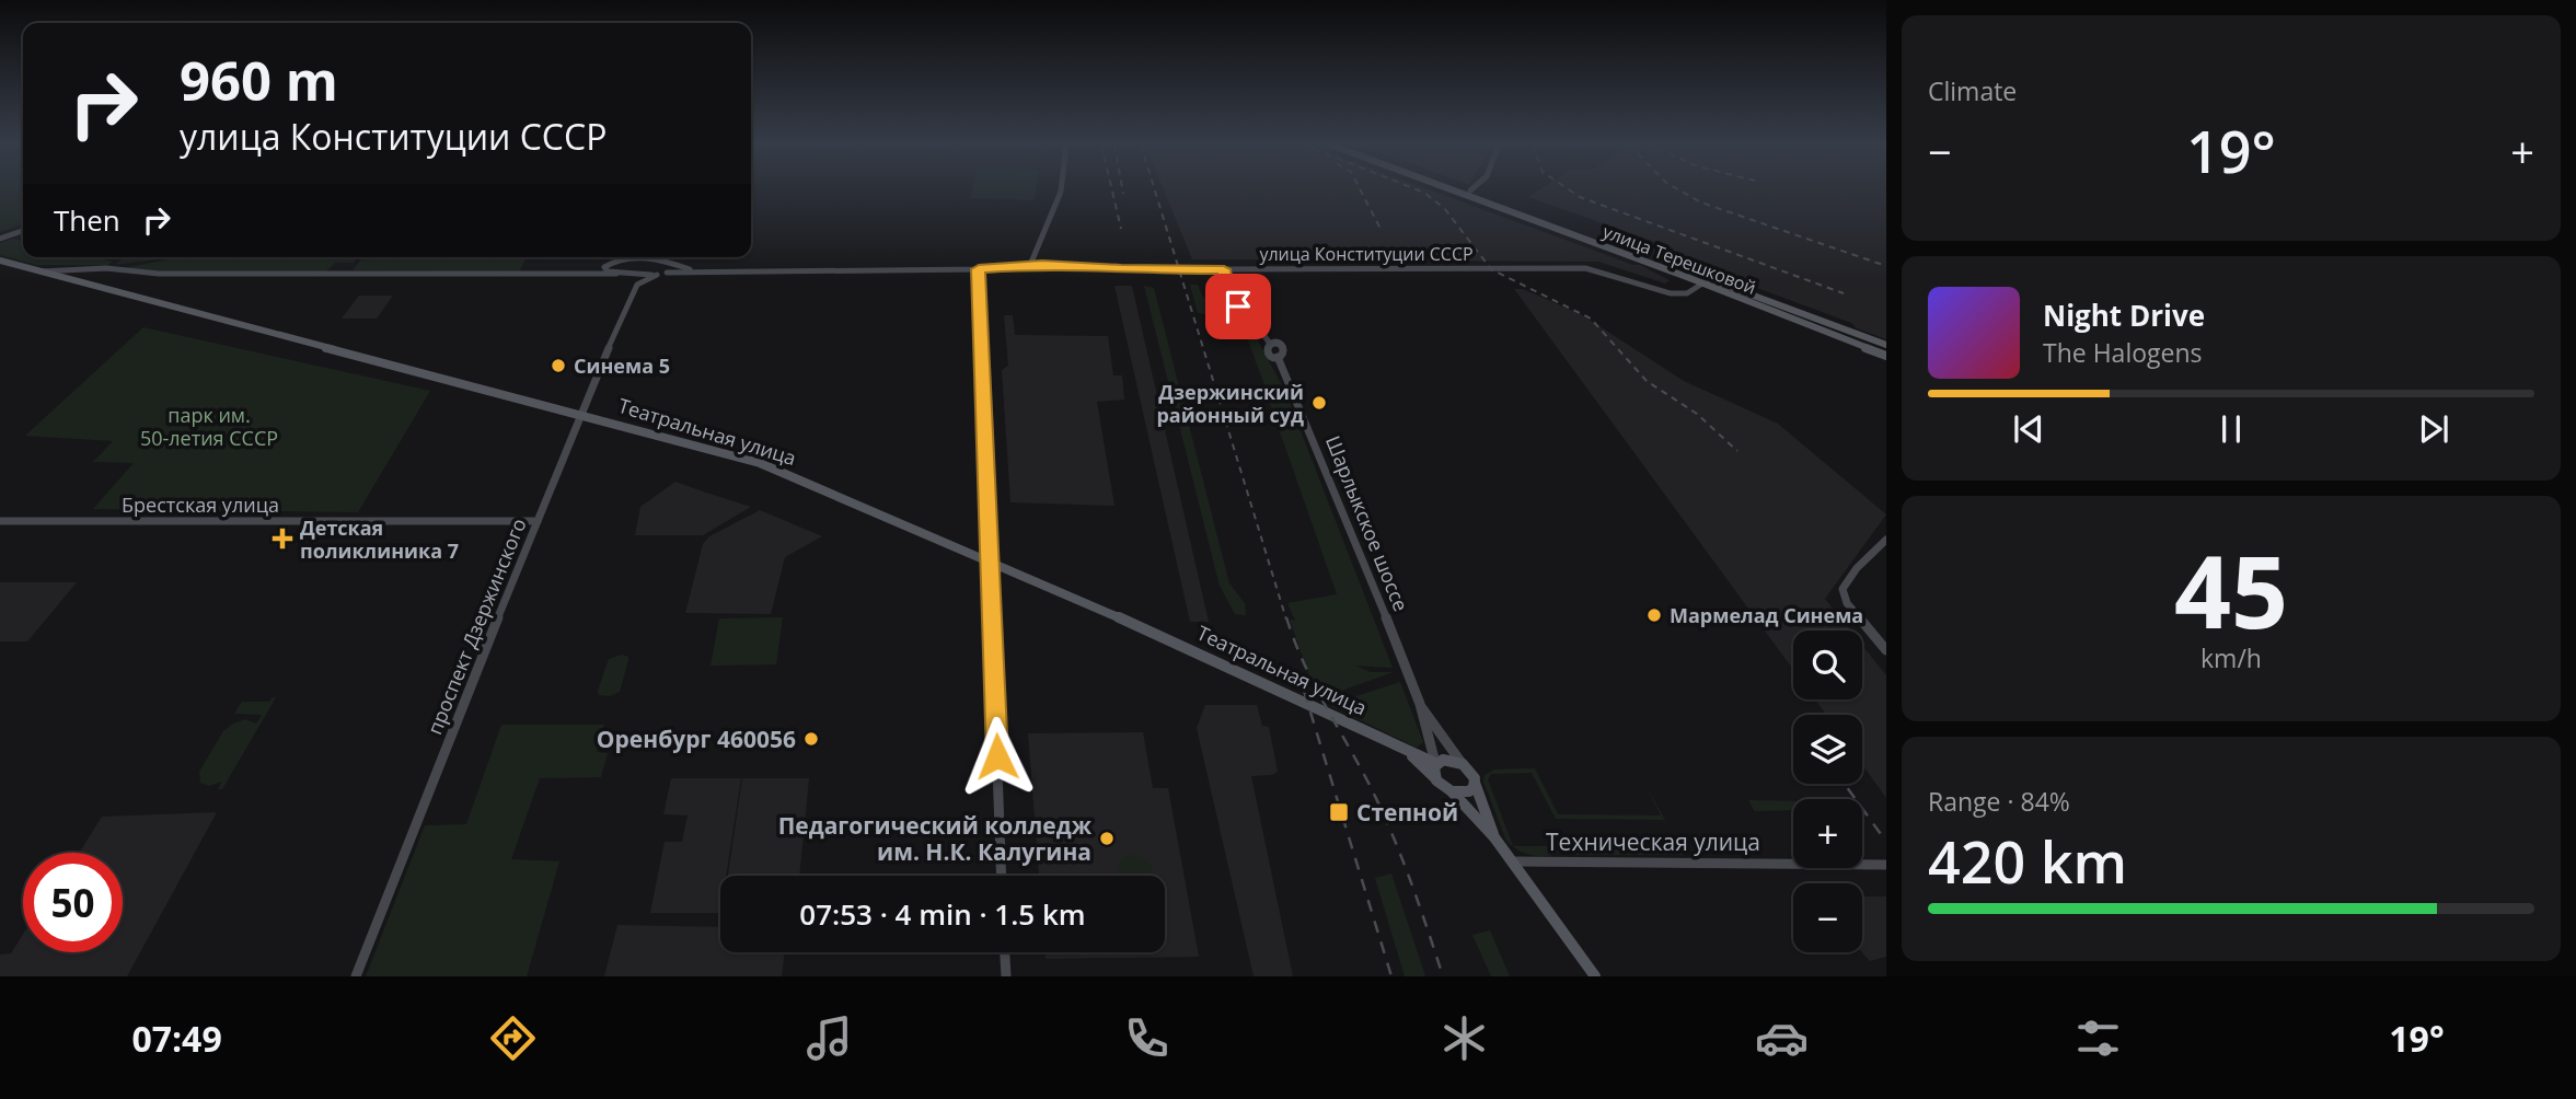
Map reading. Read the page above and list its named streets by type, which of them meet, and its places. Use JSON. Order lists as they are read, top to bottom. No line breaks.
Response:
{"streets":{"main road":["улица Терешковой","Театральная улица"],"street":["улица Конституции СССР","Брестская улица","Шарлыкское шоссе","проспект Дзержинского","Техническая улица"]},"crossings":[["улица Конституции СССР","улица Терешковой"],["улица Конституции СССР","Шарлыкское шоссе"],["Театральная улица","Шарлыкское шоссе"],["Театральная улица","проспект Дзержинского"],["Брестская улица","проспект Дзержинского"]],"parks":["парк им. 50-летия СССР"],"places":{"other":["Синема 5","Дзержинский районный суд","Мармелад Синема","Оренбург 460056","Педагогический колледж им. Н.К. Калугина"],"health":["Детская поликлиника 7"],"transit":["Степной"]},"page":{"tile":["Climate",["45","km/h"],["Range · 84%","420 km"]],"turn":["960 m","улица Конституции СССР"],"heat":["−","19°","+"],"then":"Then","song":["Night Drive","The Halogens"],"map_buttons":["+","−"],"limit":"50","trip":"07:53 · 4 min · 1.5 km","tabs":["07:49","19°"]}}
